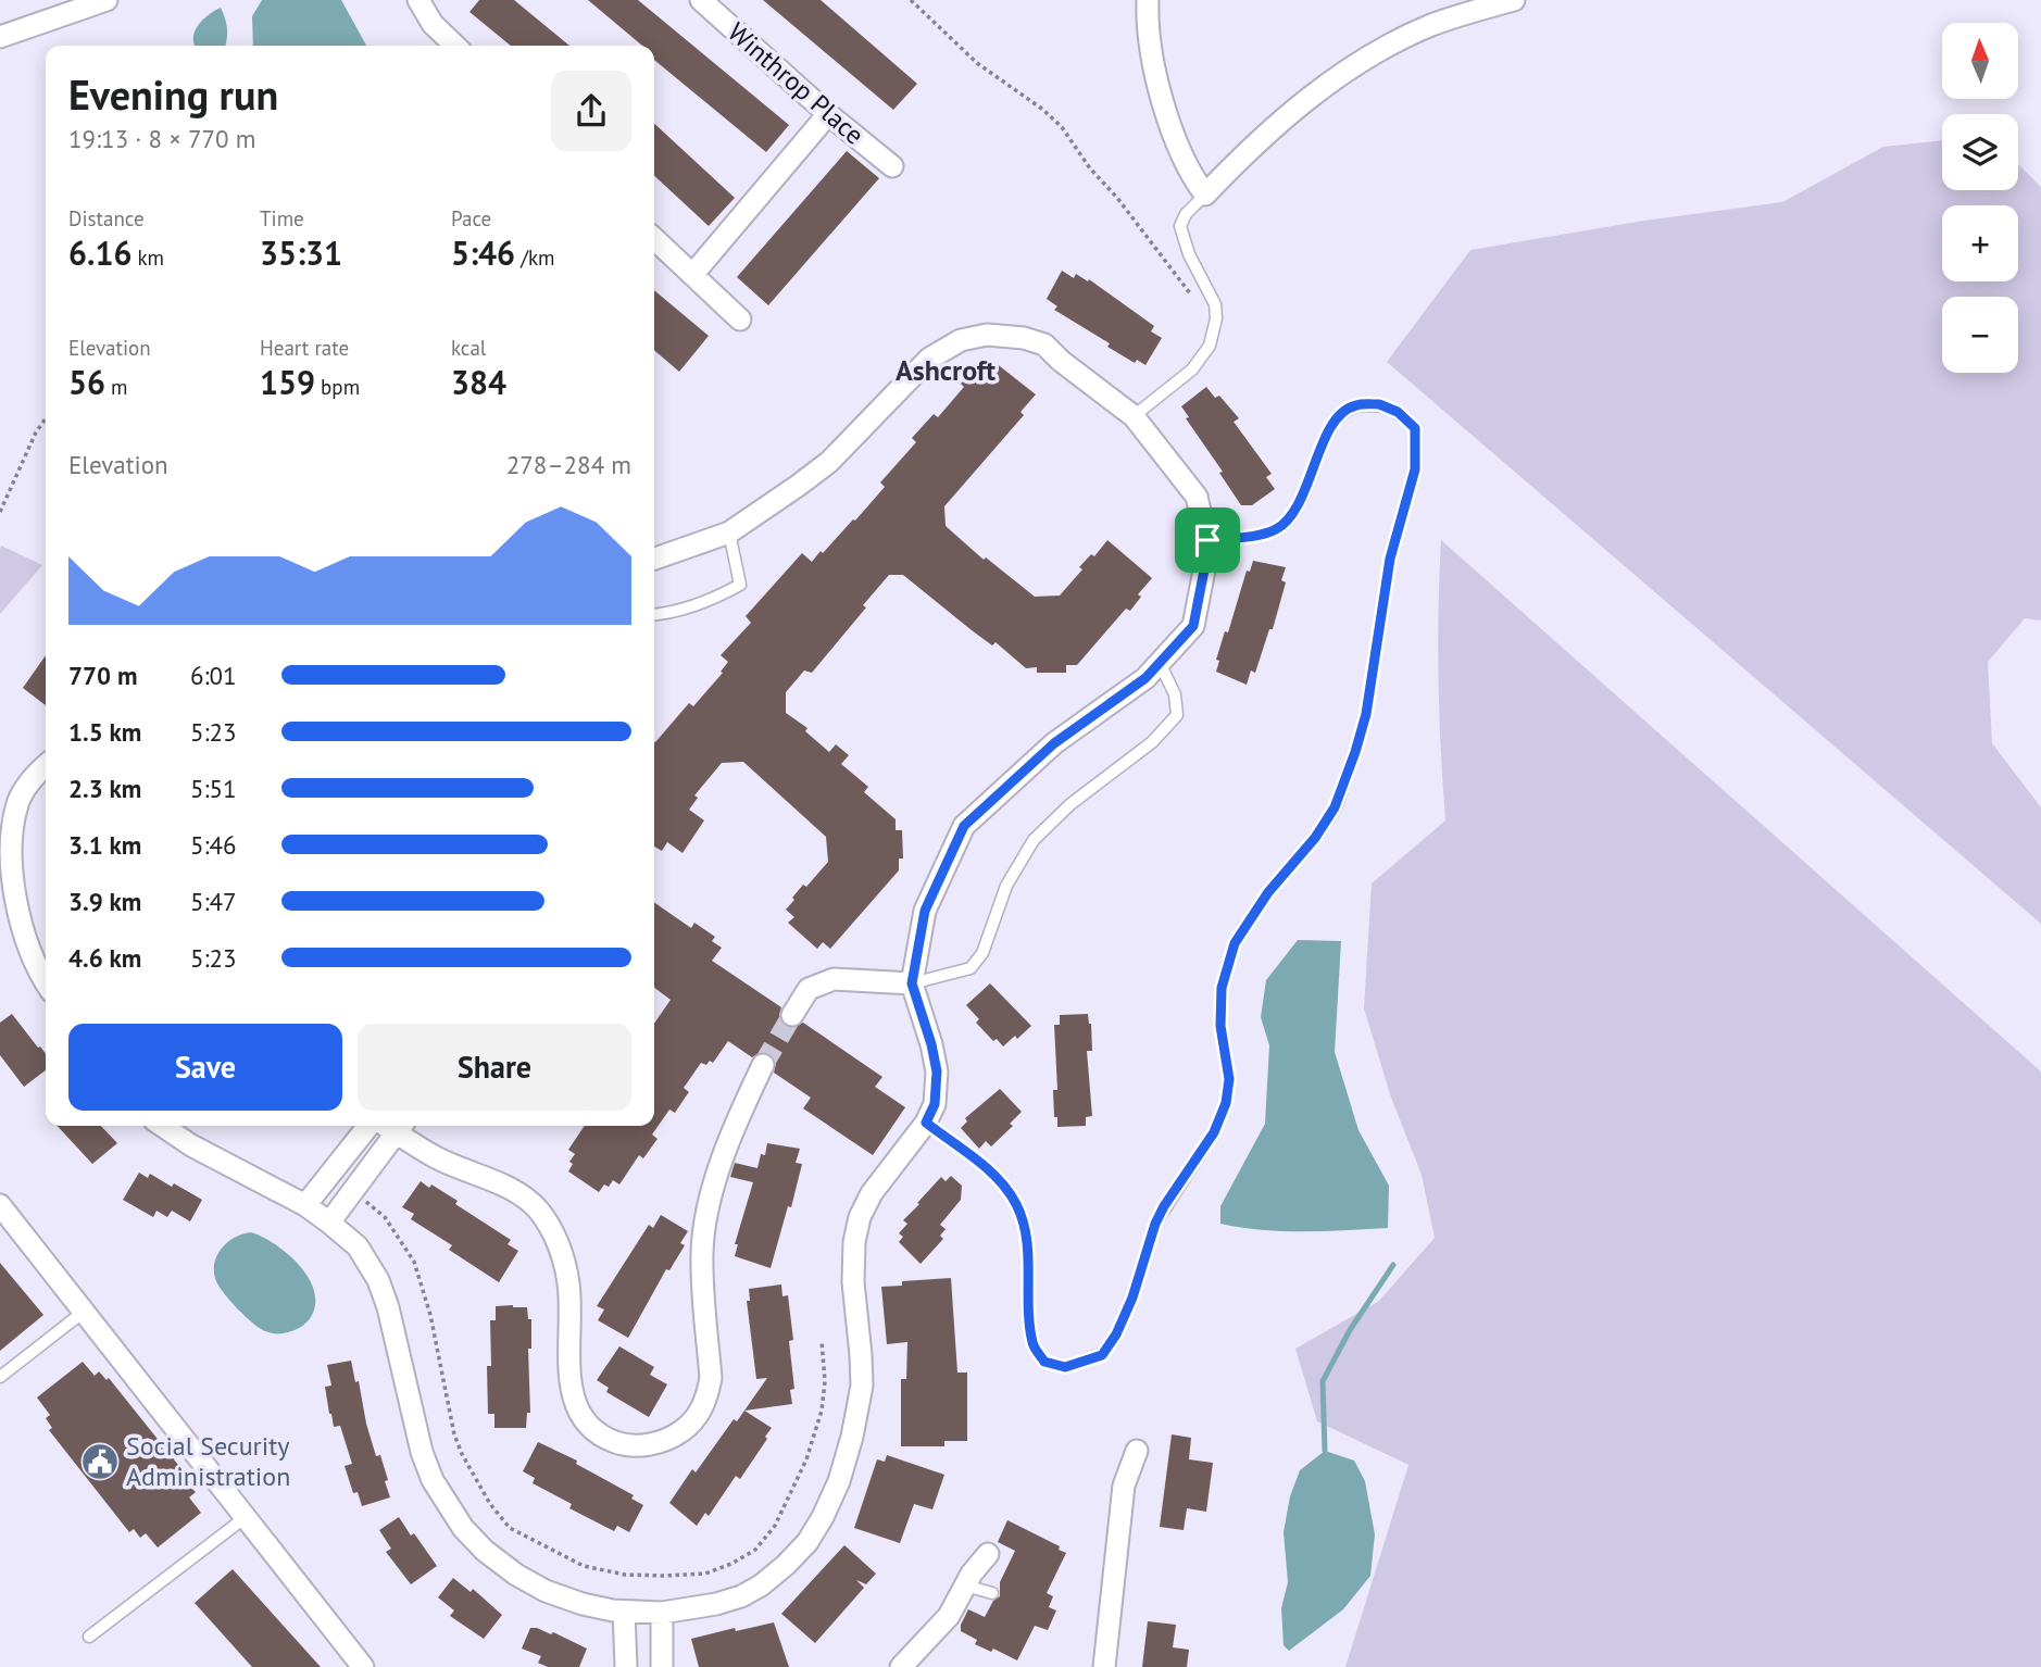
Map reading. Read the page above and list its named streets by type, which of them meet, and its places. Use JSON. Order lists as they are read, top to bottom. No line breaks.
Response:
{"streets":{"street":["Winthrop Place"]},"districts":["Ashcroft"],"places":{"public building":["Social Security Administration"]},"north":"top","page":{"map_buttons":["+","−"],"heading":["Evening run","19:13 · 8 × 770 m"],"stats":[["Distance","6.16 km"],["Time","35:31"],["Pace","5:46 /km"],["Elevation","56 m"],["Heart rate","159 bpm"],["kcal","384"]],"chart":["Elevation","278–284 m"],"list":[{"name":"770 m","note":"6:01"},{"name":"1.5 km","note":"5:23"},{"name":"2.3 km","note":"5:51"},{"name":"3.1 km","note":"5:46"},{"name":"3.9 km","note":"5:47"},{"name":"4.6 km","note":"5:23"}],"buttons":["Save","Share"]}}
